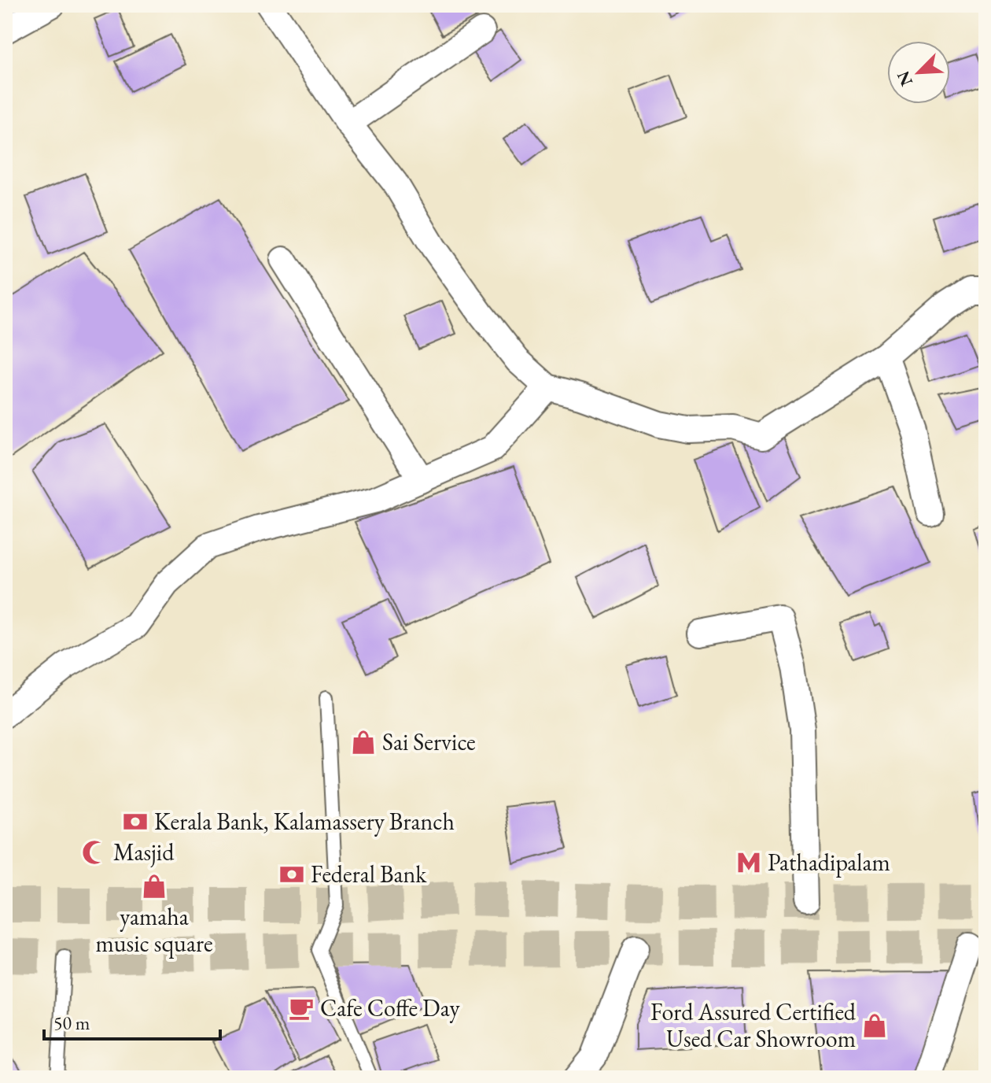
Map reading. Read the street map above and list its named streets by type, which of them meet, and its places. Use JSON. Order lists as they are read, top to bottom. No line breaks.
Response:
{"places":{"shop":["Sai Service","yamaha music square","Ford Assured Certified Used Car Showroom"],"bank":["Kerala Bank, Kalamassery Branch","Federal Bank"],"mosque":["Masjid"],"metro station":["Pathadipalam"],"cafe":["Cafe Coffe Day"]},"scale_bar":"50 m","north":"bottom left"}
